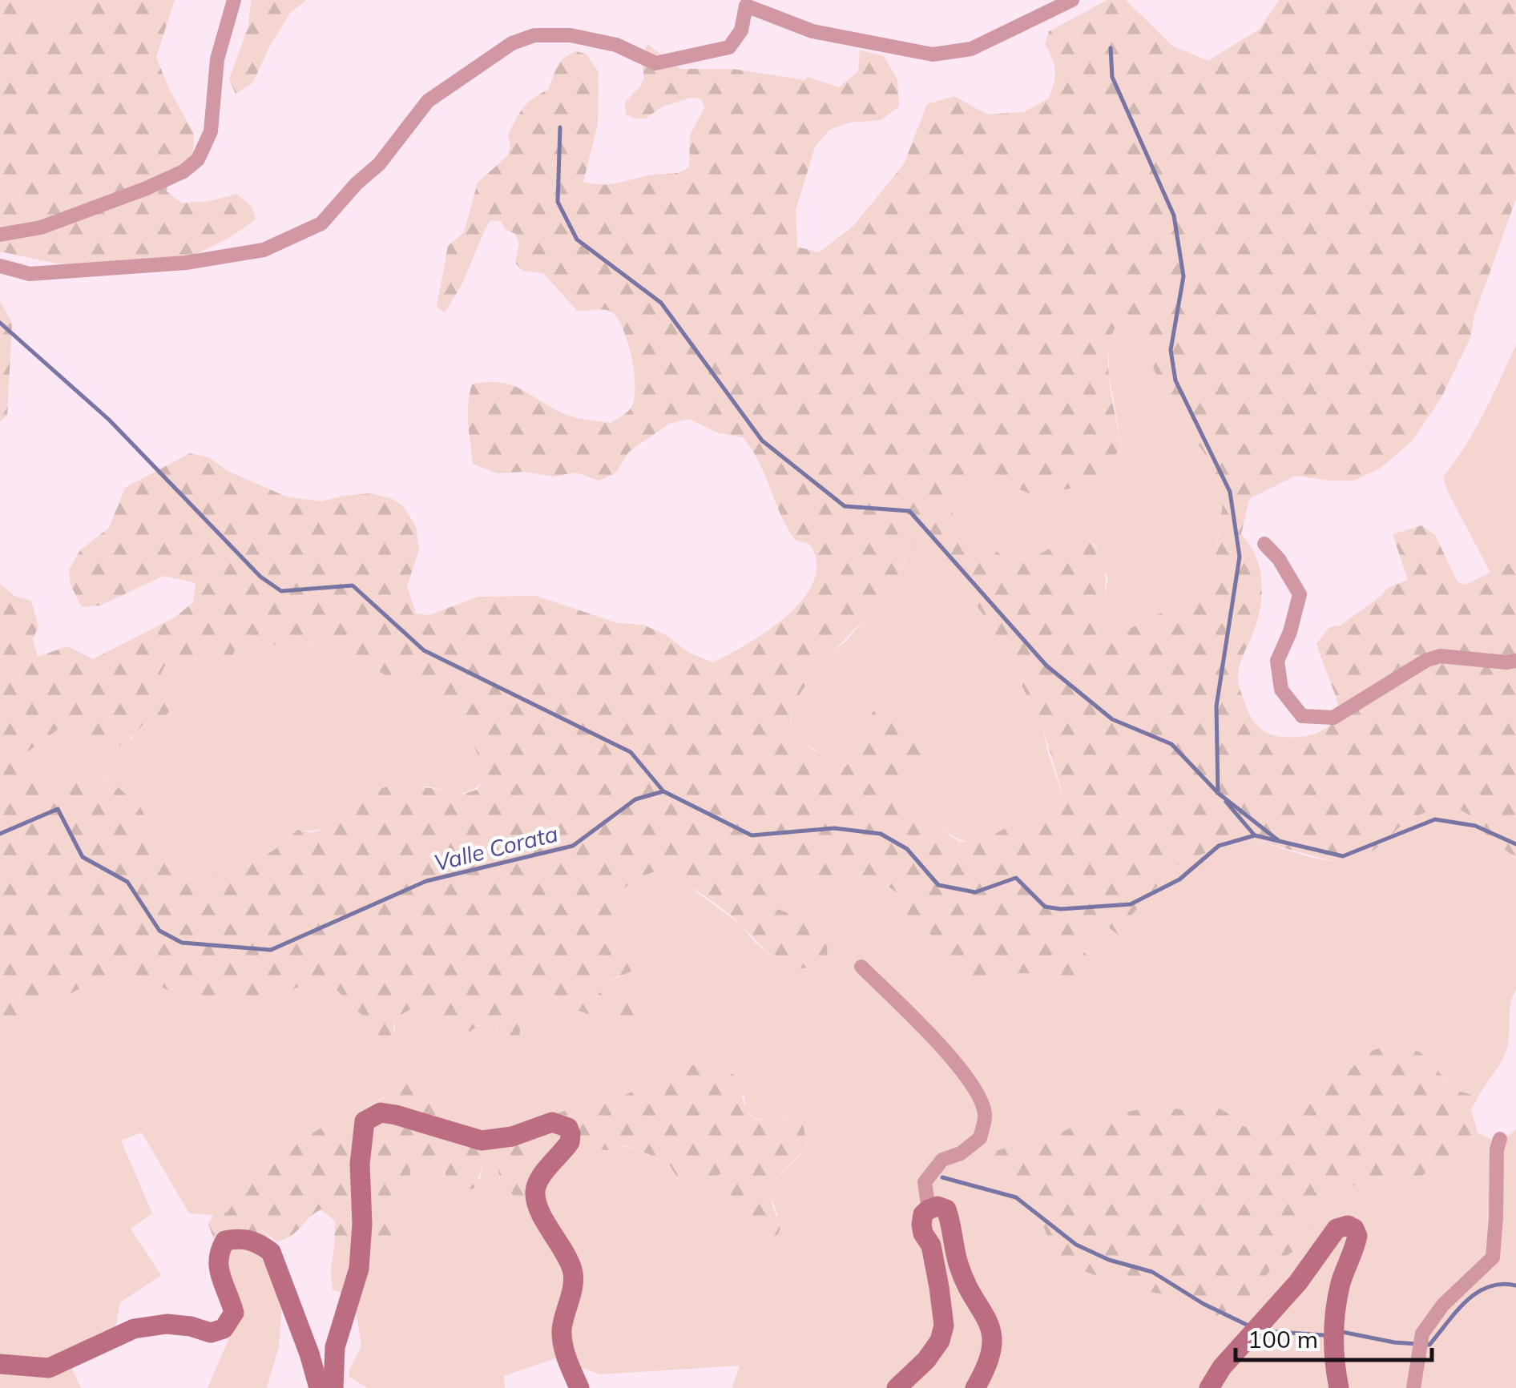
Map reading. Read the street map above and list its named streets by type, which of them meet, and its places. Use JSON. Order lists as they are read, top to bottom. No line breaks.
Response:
{"water":["Valle Corata"],"scale_bar":"100 m"}
